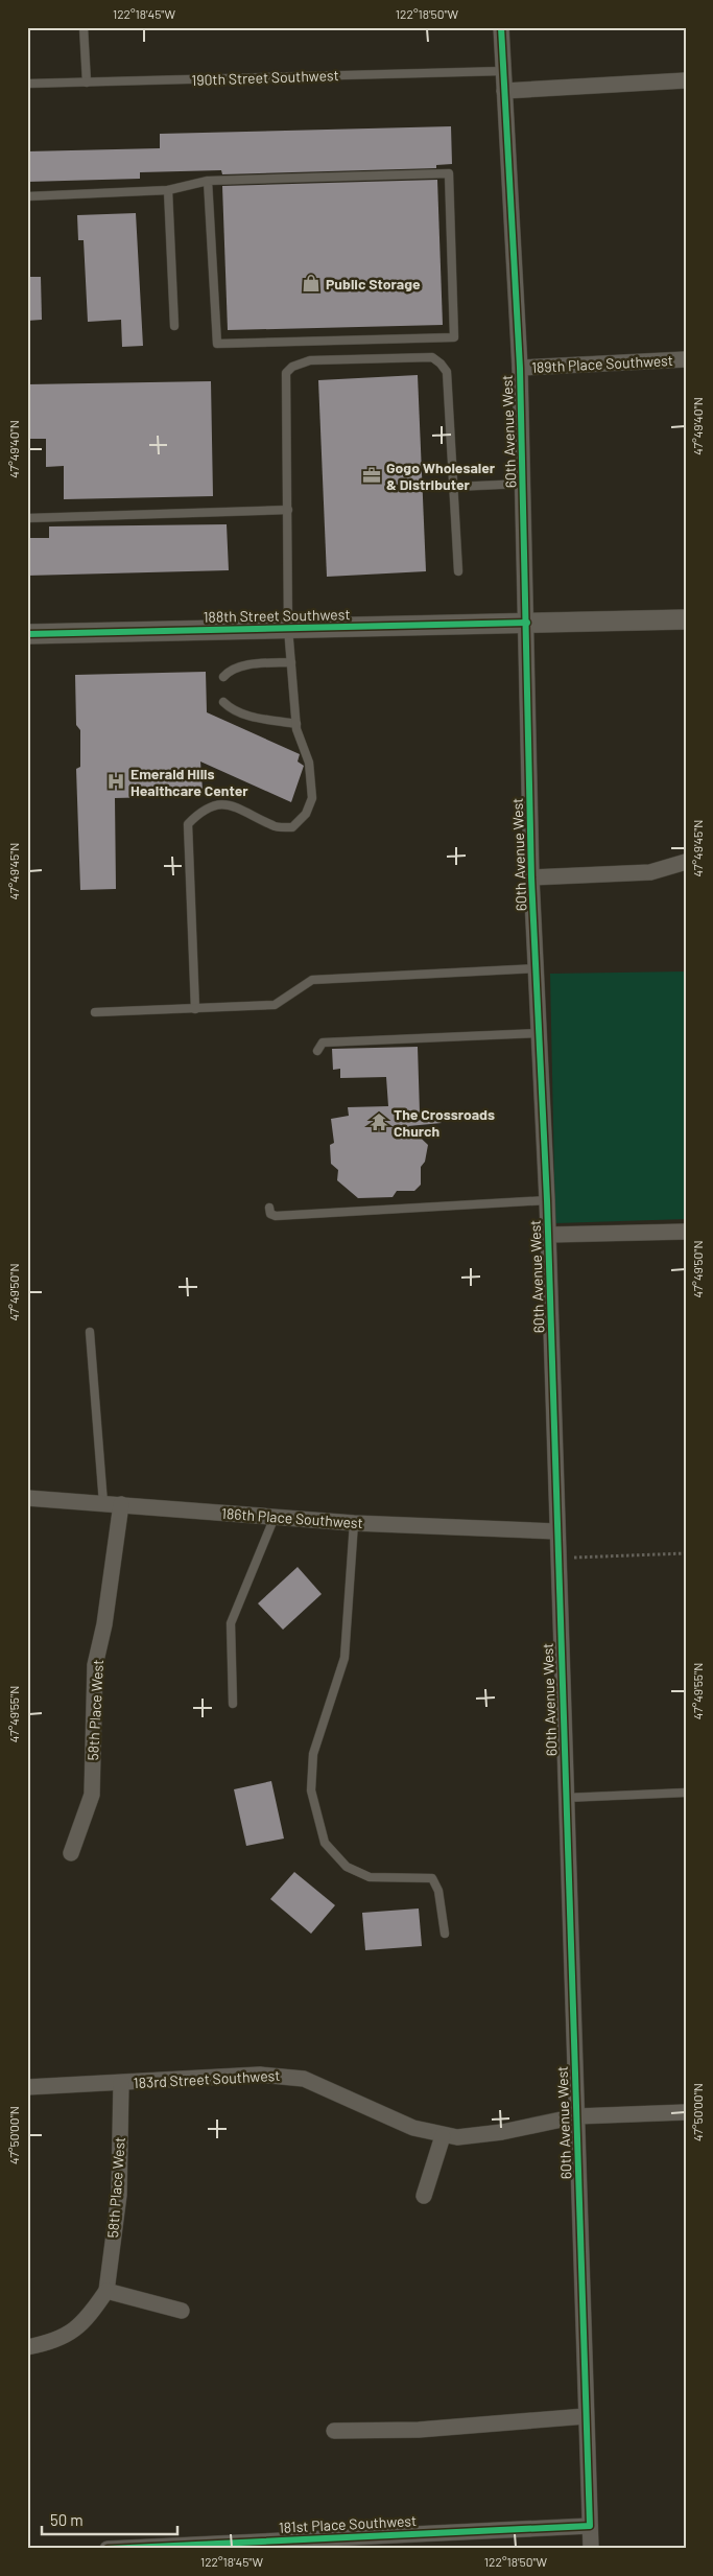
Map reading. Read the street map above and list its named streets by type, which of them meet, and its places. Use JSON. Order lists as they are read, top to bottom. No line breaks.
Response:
{"streets":{"street":["189th Place Southwest","60th Avenue West","188th Street Southwest","186th Place Southwest","58th Place West","183rd Street Southwest","181st Place Southwest"],"lane":["190th Street Southwest"]},"crossings":[["190th Street Southwest","60th Avenue West"],["189th Place Southwest","60th Avenue West"],["60th Avenue West","188th Street Southwest"],["60th Avenue West","186th Place Southwest"],["60th Avenue West","183rd Street Southwest"],["60th Avenue West","181st Place Southwest"],["186th Place Southwest","58th Place West"],["58th Place West","183rd Street Southwest"]],"places":{"shop":["Public Storage"],"office":["Gogo Wholesaler & Distributer"],"hospital":["Emerald Hills Healthcare Center"],"temple":["The Crossroads Church"]},"scale_bar":"50 m","coordinates":["122°18'45\"W","122°18'50\"W","47°49'40\"N","47°49'45\"N","47°49'50\"N","47°49'55\"N","47°50'00\"N"]}
